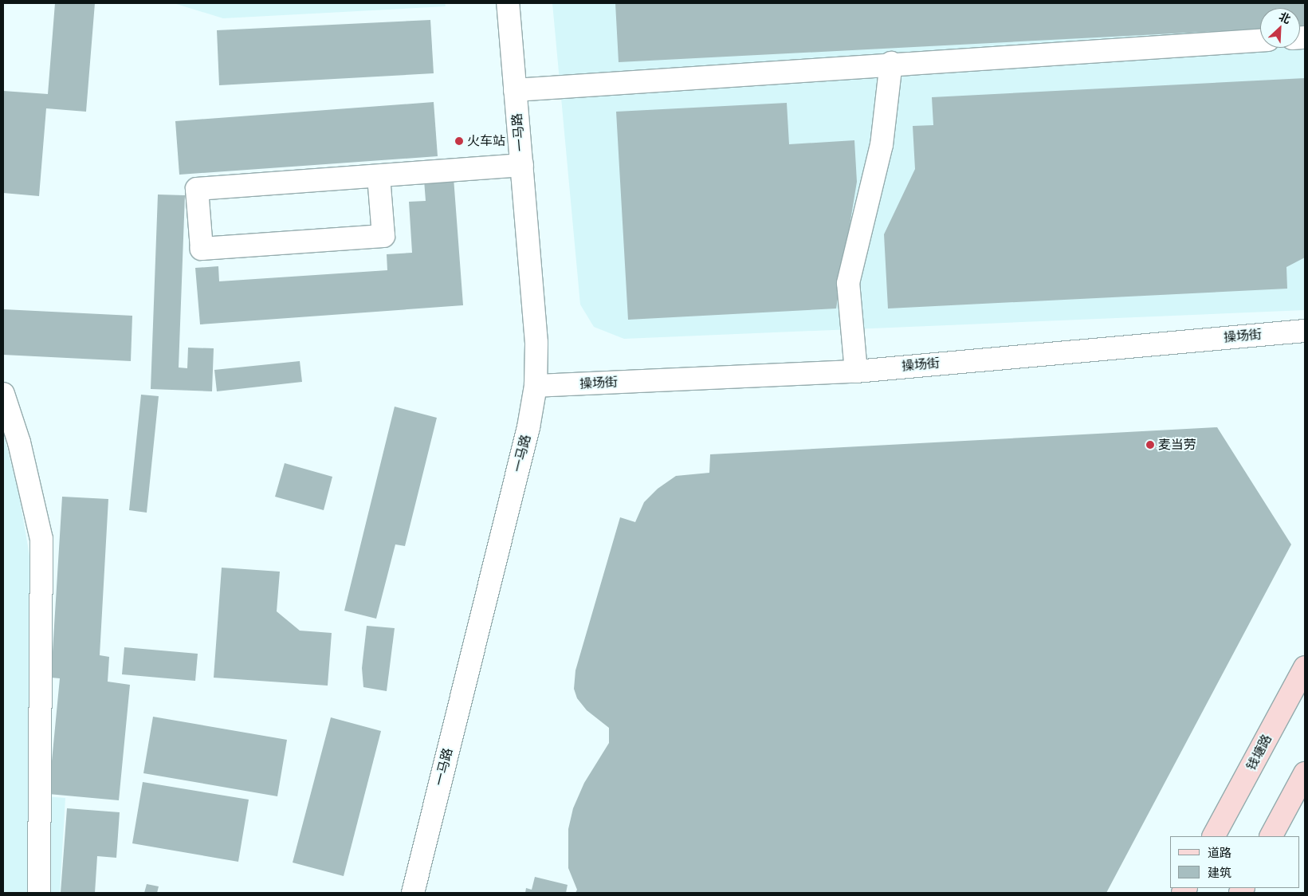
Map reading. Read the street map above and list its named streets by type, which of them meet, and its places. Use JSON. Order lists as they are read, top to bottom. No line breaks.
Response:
{"streets":{"main road":["钱塘路"],"street":["一马路","操场街"]},"crossings":[["一马路","操场街"]],"places":["火车站","麦当劳"],"legend":["道路","建筑"],"north":"top right"}
